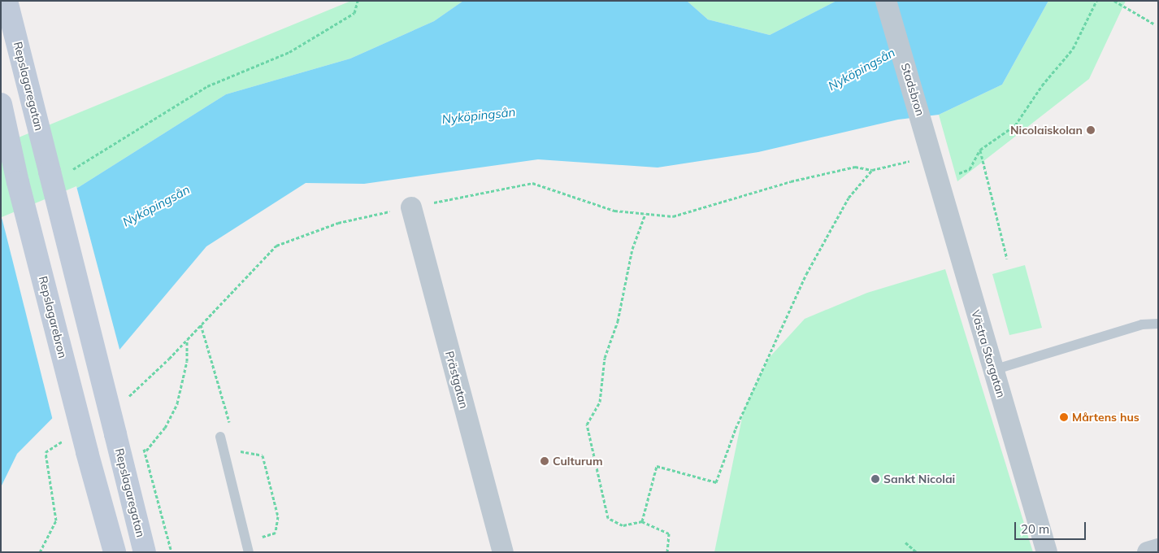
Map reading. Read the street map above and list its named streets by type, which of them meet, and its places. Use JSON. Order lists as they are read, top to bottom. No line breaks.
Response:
{"streets":{"main road":["Repslagaregatan","Repslagarebron"],"street":["Stadsbron","Västra Storgatan","Prästgatan"]},"crossings":[["Stadsbron","Västra Storgatan"]],"water":["Nyköpingsån"],"places":["Nicolaiskolan","Mårtens hus","Culturum","Sankt Nicolai"],"scale_bar":"20 m"}
